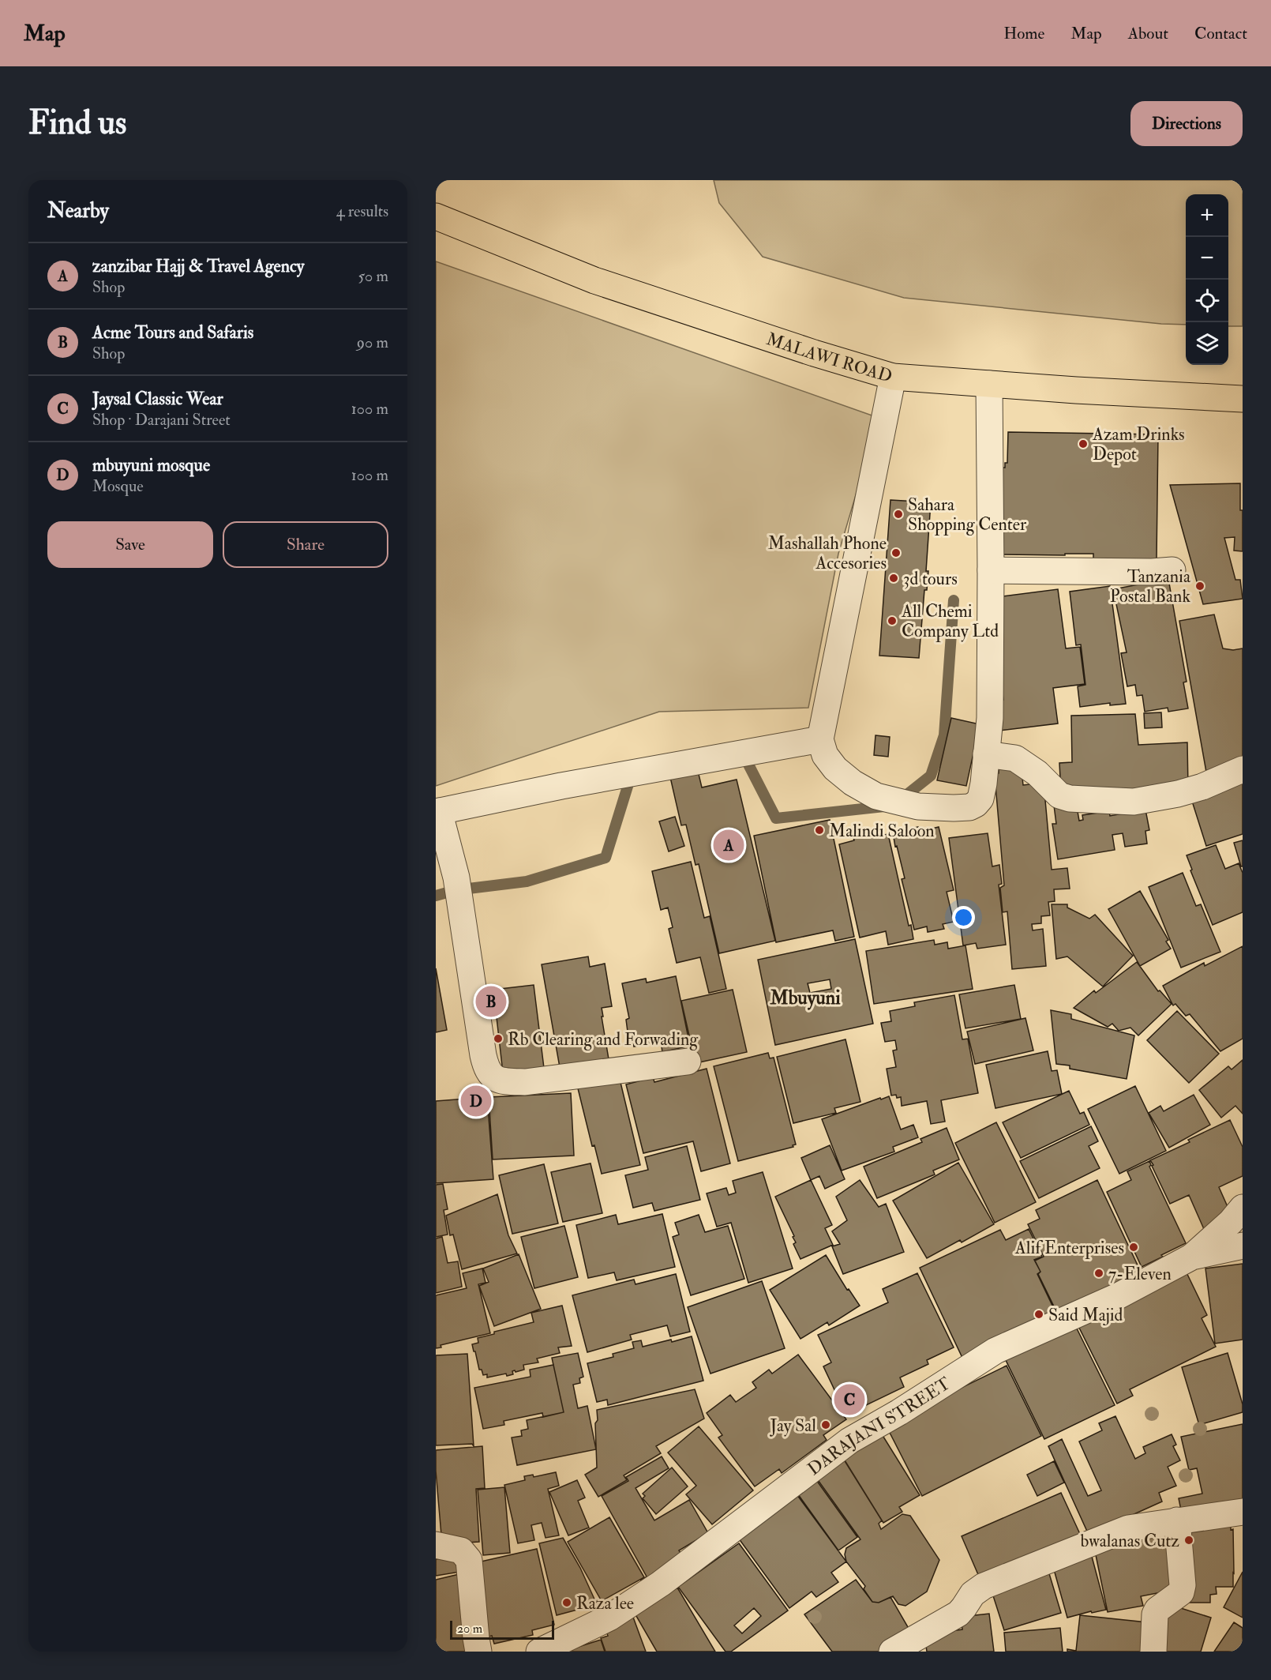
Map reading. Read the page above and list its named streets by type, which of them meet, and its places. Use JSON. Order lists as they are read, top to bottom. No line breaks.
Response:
{"streets":{"main road":["MALAWI ROAD"],"street":["DARAJANI STREET"]},"districts":["Mbuyuni"],"places":["Azam Drinks Depot","Sahara Shopping Center","Mashallah Phone Accesories","3d tours","Tanzania Postal Bank","All Chemi Company Ltd","Malindi Saloon","Rb Clearing and Forwading","Alif Enterprises","7-Eleven","Said Majid","Jay Sal","bwalanas Cutz","Raza lee"],"scale_bar":"20 m","page":{"header":"Map","nav":["Home","Map","About","Contact"],"buttons":["Directions",["Save","Share"]],"title":"Find us","heading":["Nearby","4 results"],"map_buttons":["+","−"],"list":[{"mark":"A","name":"zanzibar Hajj & Travel Agency","note":"Shop","value":"50 m"},{"mark":"B","name":"Acme Tours and Safaris","note":"Shop","value":"90 m"},{"mark":"C","name":"Jaysal Classic Wear","note":"Shop · Darajani Street","value":"100 m"},{"mark":"D","name":"mbuyuni mosque","note":"Mosque","value":"100 m"}],"pins":["A","B","D","C"],"scale":"20 m"}}
